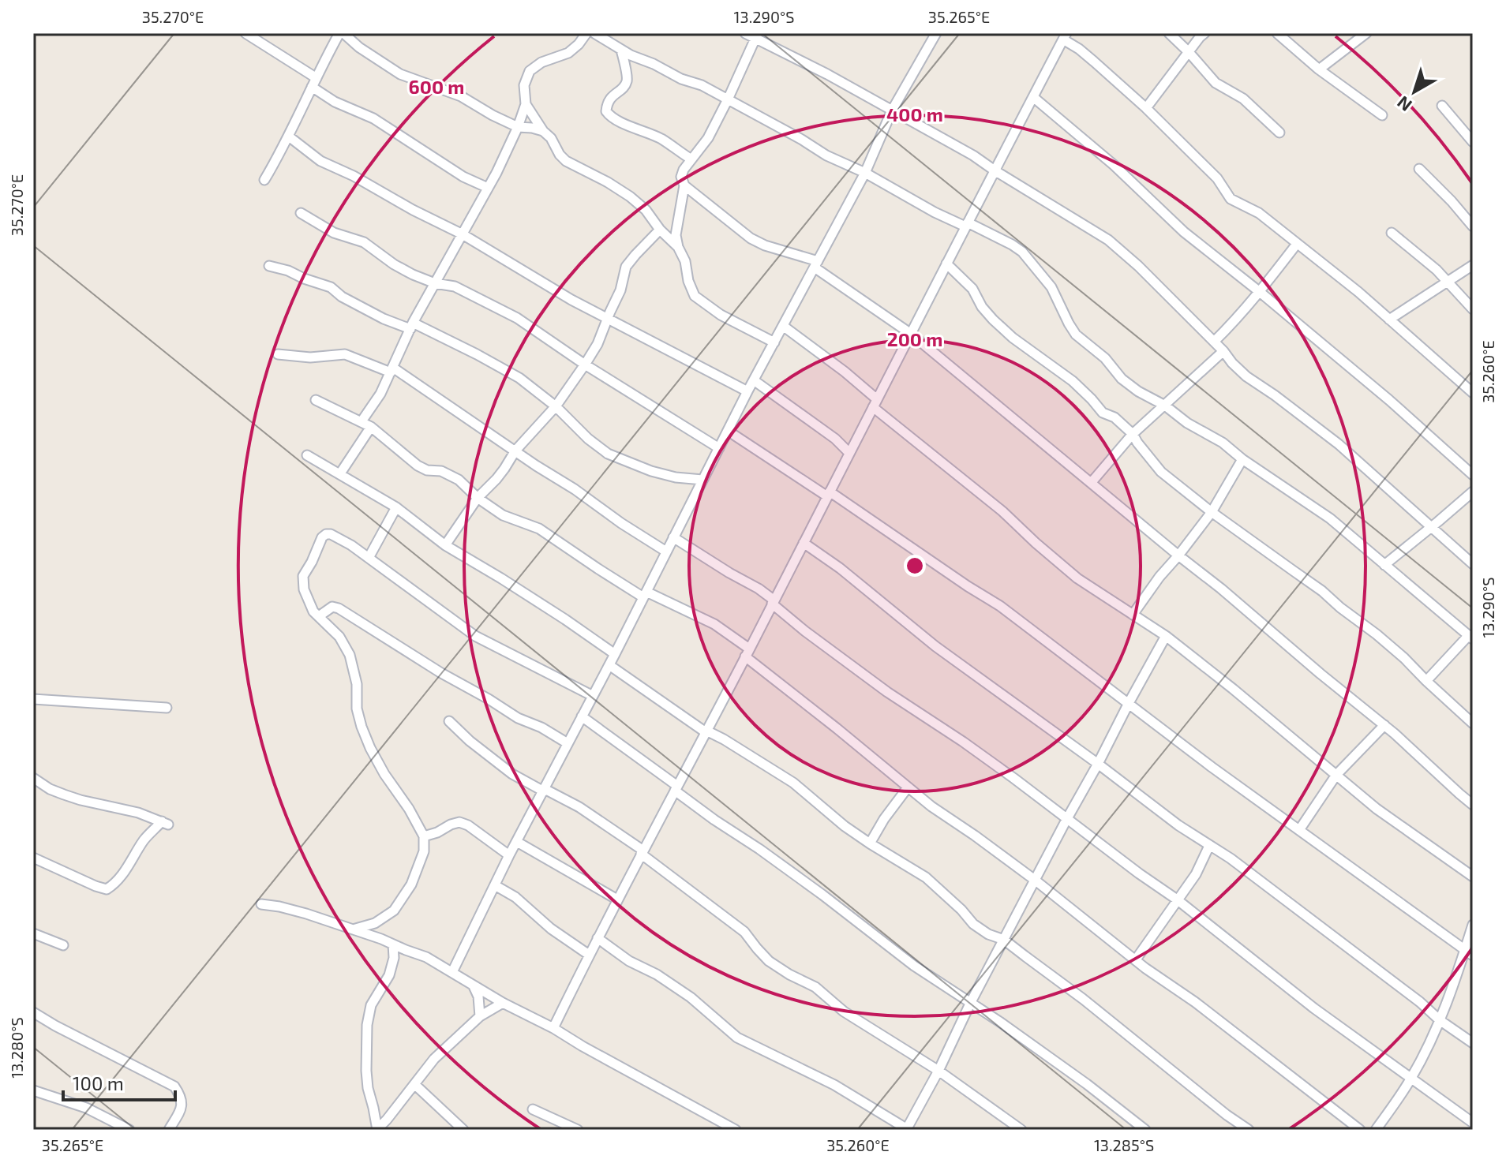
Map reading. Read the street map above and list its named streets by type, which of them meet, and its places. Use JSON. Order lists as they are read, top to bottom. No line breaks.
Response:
{"scale_bar":"100 m","north":"bottom left","coordinates":["35.270°E","13.290°S","35.265°E","35.260°E","13.280°S","13.285°S"],"rings":["600 m","400 m","200 m"]}
